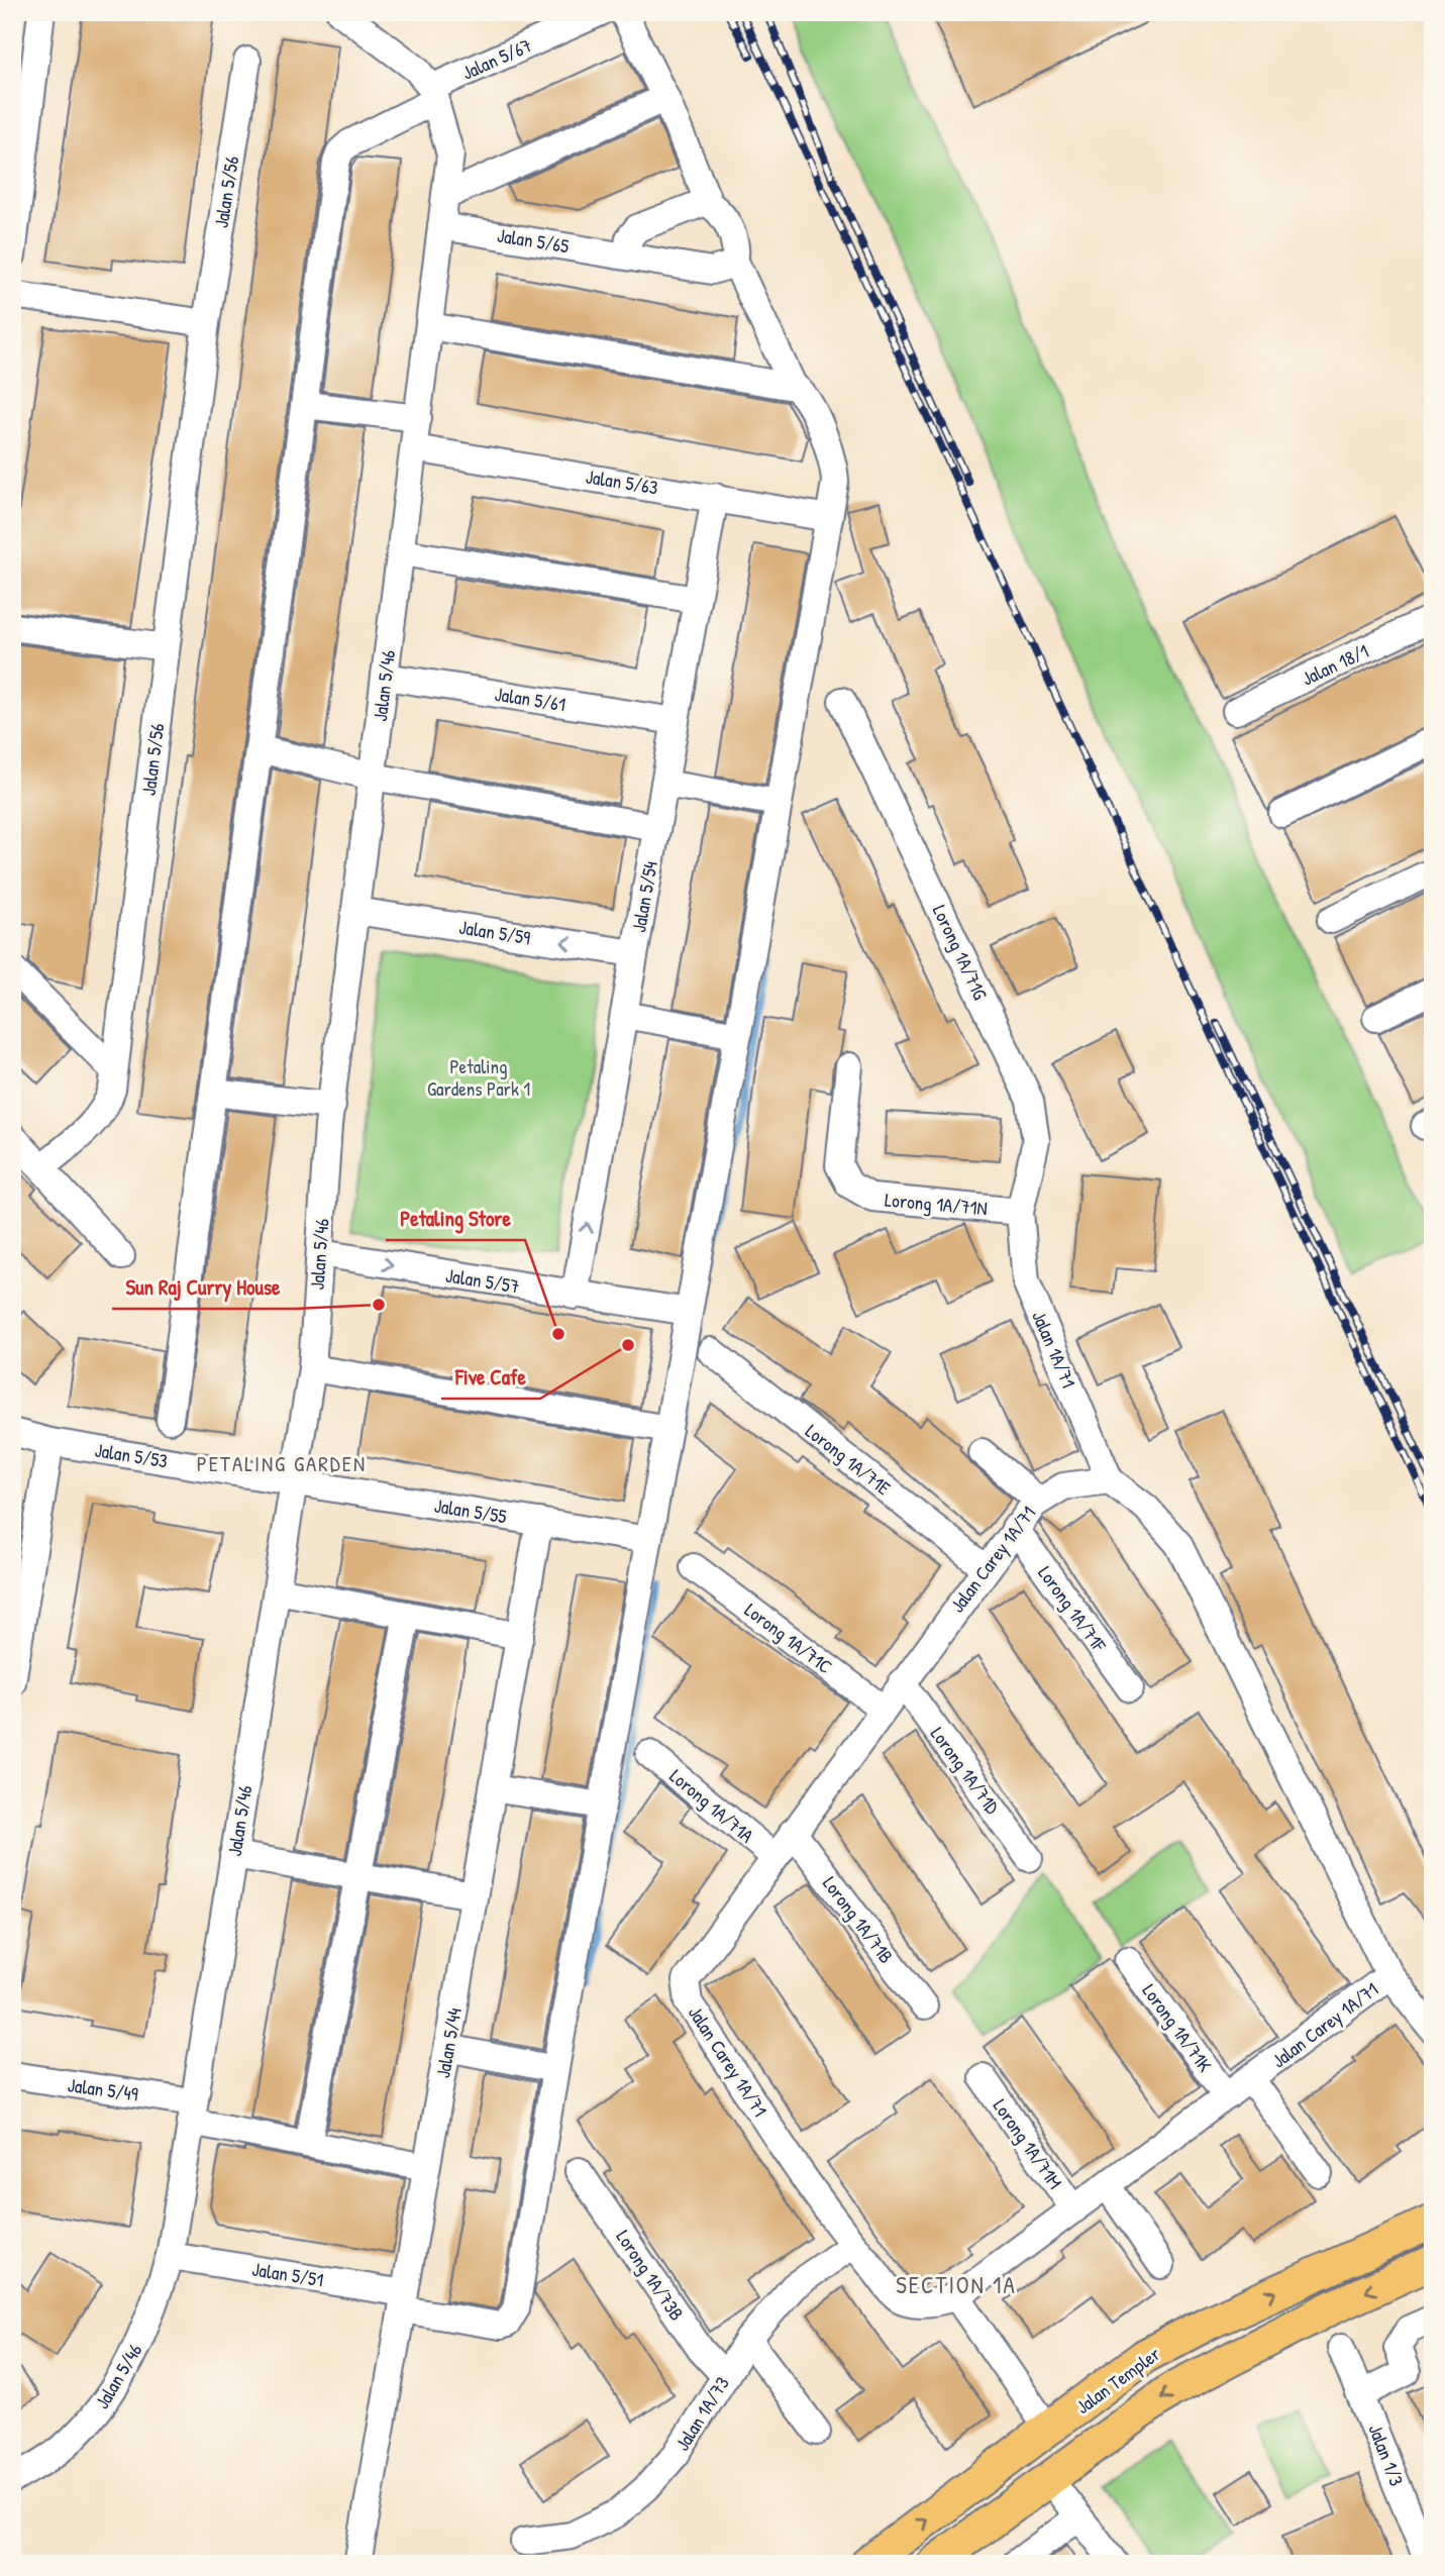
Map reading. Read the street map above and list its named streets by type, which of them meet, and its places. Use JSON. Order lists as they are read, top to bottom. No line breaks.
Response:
{"streets":{"main road":["Jalan Templer"],"street":["Jalan 5/67","Jalan 5/56","Jalan 5/65","Jalan 5/63","Jalan 18/1","Jalan 5/46","Jalan 5/61","Jalan 5/54","Jalan 5/59","Lorong 1A/71G","Lorong 1A/71N","Jalan 5/57","Jalan 1A/71","Jalan 5/53","Lorong 1A/71E","Jalan 5/55","Jalan Carey 1A/71","Lorong 1A/71F","Lorong 1A/71C","Lorong 1A/71D","Lorong 1A/71A","Lorong 1A/71B","Lorong 1A/71K","Jalan 5/44","Jalan 5/49","Lorong 1A/71M","Jalan 5/51","Lorong 1A/73B","Jalan 1A/73","Jalan 1/3"]},"crossings":[["Jalan 5/67","Jalan 5/46"],["Jalan 5/65","Jalan 5/46"],["Jalan 5/63","Jalan 5/46"],["Jalan 5/63","Jalan 5/54"],["Jalan 5/46","Jalan 5/61"],["Jalan 5/46","Jalan 5/59"],["Jalan 5/46","Jalan 5/57"],["Jalan 5/46","Jalan 5/53"],["Jalan 5/46","Jalan 5/55"],["Jalan 5/46","Jalan 5/49"],["Jalan 5/46","Jalan 5/51"],["Jalan 5/61","Jalan 5/54"],["Jalan 5/54","Jalan 5/59"],["Jalan 5/54","Jalan 5/57"],["Lorong 1A/71G","Lorong 1A/71N"],["Lorong 1A/71G","Jalan 1A/71"],["Lorong 1A/71N","Jalan 1A/71"],["Jalan 1A/71","Jalan Carey 1A/71"],["Jalan 5/53","Jalan 5/55"],["Lorong 1A/71E","Jalan Carey 1A/71"],["Jalan 5/55","Jalan 5/44"],["Jalan Carey 1A/71","Lorong 1A/71F"],["Jalan Carey 1A/71","Lorong 1A/71C"],["Jalan Carey 1A/71","Lorong 1A/71D"],["Jalan Carey 1A/71","Lorong 1A/71A"],["Jalan Carey 1A/71","Lorong 1A/71B"],["Jalan Carey 1A/71","Lorong 1A/71K"],["Jalan Carey 1A/71","Lorong 1A/71M"],["Jalan Carey 1A/71","Jalan 1A/73"],["Jalan 5/44","Jalan 5/49"],["Jalan 5/44","Jalan 5/51"],["Lorong 1A/73B","Jalan 1A/73"]],"districts":["PETALING GARDEN","SECTION 1A"],"parks":["Petaling Gardens Park 1"],"places":["Sun Raj Curry House","Petaling Store","Five Cafe"]}
